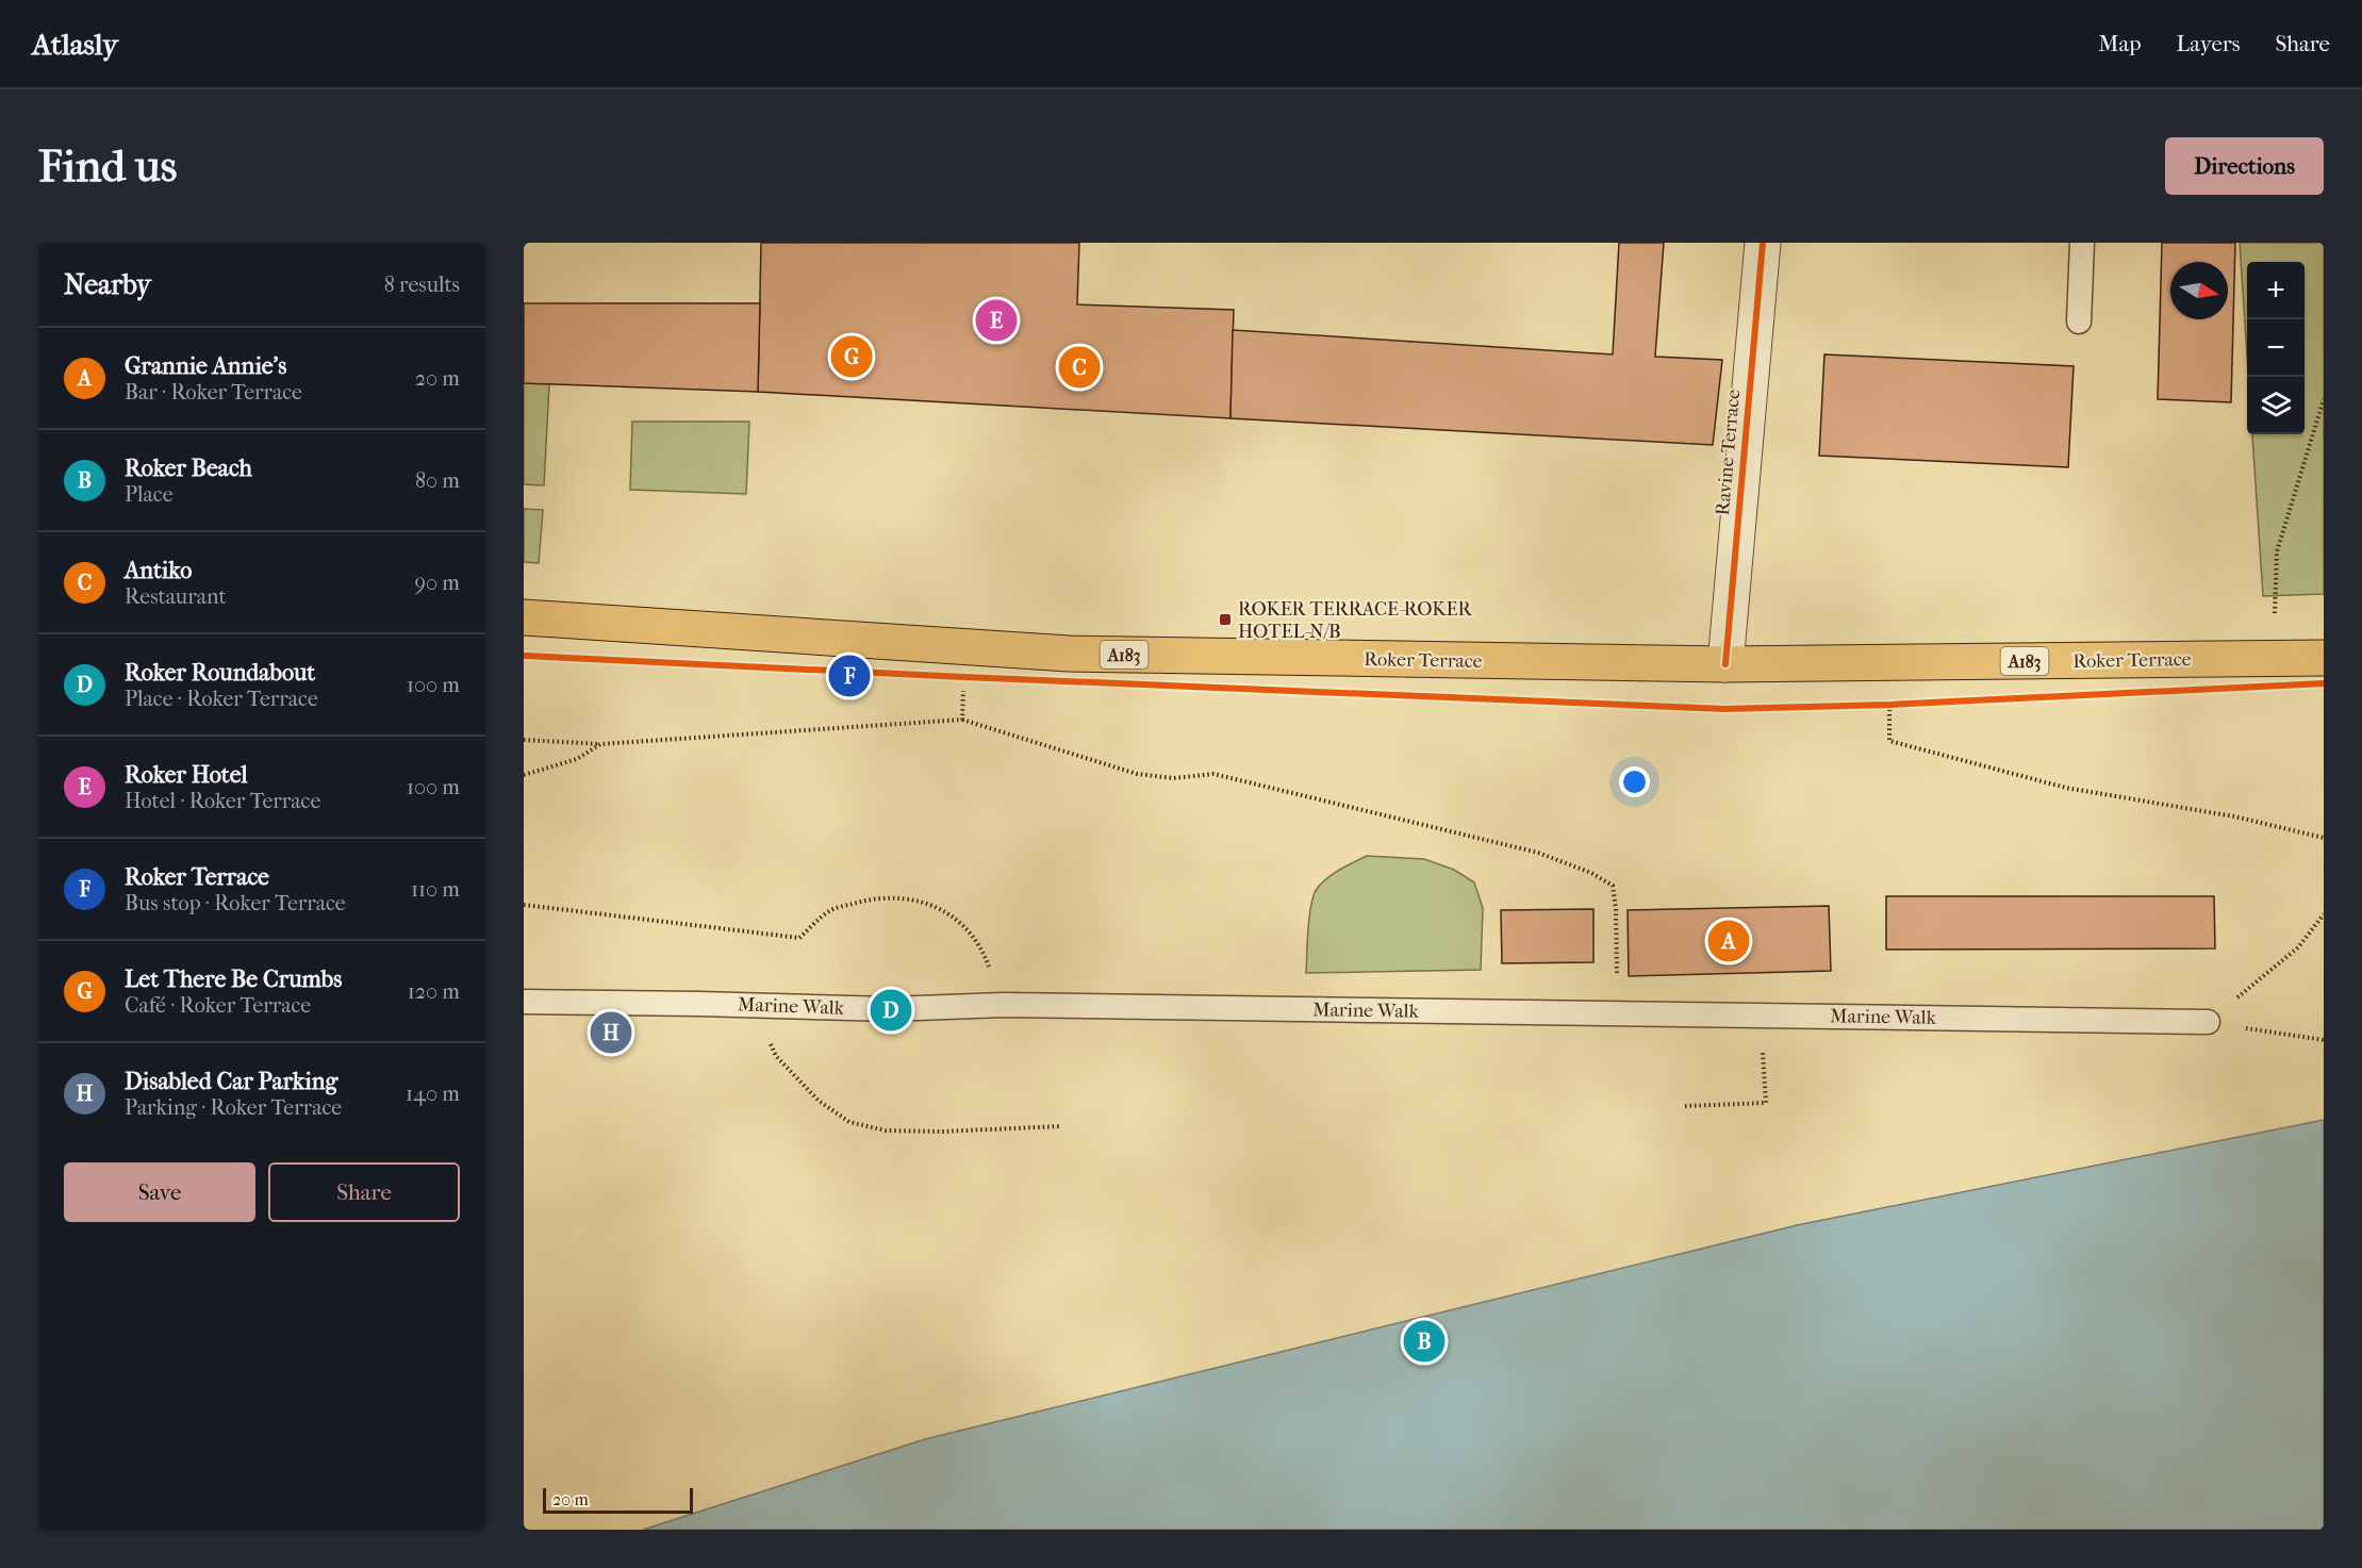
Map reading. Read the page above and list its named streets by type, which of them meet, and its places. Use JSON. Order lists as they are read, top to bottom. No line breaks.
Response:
{"streets":{"main road":["A183","Roker Terrace"],"street":["Ravine Terrace"],"lane":["Marine Walk"]},"crossings":[["Ravine Terrace","Roker Terrace"]],"places":{"transit":["ROKER TERRACE-ROKER HOTEL-N/B"]},"scale_bar":"20 m","north":"right","page":{"header":"Atlasly","nav":["Map","Layers","Share"],"buttons":["Directions",["Save","Share"]],"title":"Find us","heading":["Nearby","8 results"],"map_buttons":["+","−"],"pins":["E","G","C","F","A","D","H","B"],"list":[{"mark":"A","name":"Grannie Annie's","note":"Bar · Roker Terrace","value":"20 m"},{"mark":"B","name":"Roker Beach","note":"Place","value":"80 m"},{"mark":"C","name":"Antiko","note":"Restaurant","value":"90 m"},{"mark":"D","name":"Roker Roundabout","note":"Place · Roker Terrace","value":"100 m"},{"mark":"E","name":"Roker Hotel","note":"Hotel · Roker Terrace","value":"100 m"},{"mark":"F","name":"Roker Terrace","note":"Bus stop · Roker Terrace","value":"110 m"},{"mark":"G","name":"Let There Be Crumbs","note":"Café · Roker Terrace","value":"120 m"},{"mark":"H","name":"Disabled Car Parking","note":"Parking · Roker Terrace","value":"140 m"}],"scale":"20 m"}}
